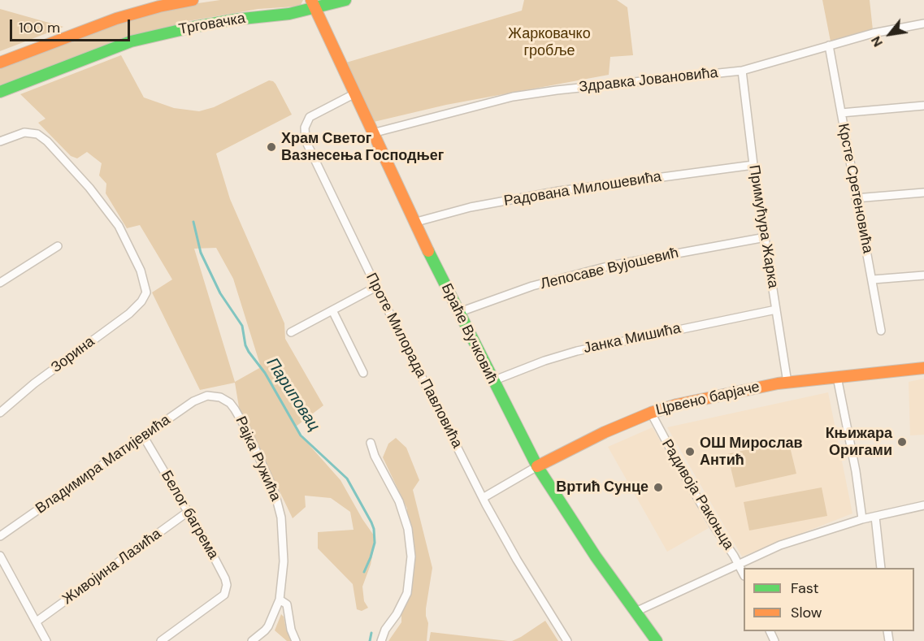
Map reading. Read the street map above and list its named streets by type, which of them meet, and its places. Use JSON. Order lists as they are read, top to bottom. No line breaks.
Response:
{"streets":{"street":["Трговачка","Здравка Јовановића","Крсте Сретеновића","Радована Милошевића","Примућура Жарка","Лепосаве Вујошевић","Браће Вучковић","Јанка Мишића","Зорина","Проте Милорада Павловића","Црвено барјаче","Рајка Ружића","Владимира Матијевића","Радивоја Ракоњца","Белог багрема","Живојина Лазића"]},"crossings":[["Трговачка","Браће Вучковић"],["Здравка Јовановића","Крсте Сретеновића"],["Здравка Јовановића","Примућура Жарка"],["Здравка Јовановића","Браће Вучковић"],["Радована Милошевића","Примућура Жарка"],["Радована Милошевића","Браће Вучковић"],["Примућура Жарка","Лепосаве Вујошевић"],["Примућура Жарка","Јанка Мишића"],["Примућура Жарка","Црвено барјаче"],["Лепосаве Вујошевић","Браће Вучковић"],["Браће Вучковић","Јанка Мишића"],["Браће Вучковић","Проте Милорада Павловића"],["Браће Вучковић","Црвено барјаче"],["Проте Милорада Павловића","Црвено барјаче"],["Црвено барјаче","Радивоја Ракоњца"],["Рајка Ружића","Владимира Матијевића"],["Владимира Матијевића","Белог багрема"],["Белог багрема","Живојина Лазића"]],"water":["Париповац"],"parks":["Жарковачко гробље"],"places":["Храм Светог Вазнесења Господњег","Књижара Оригами","ОШ Мирослав Антић","Вртић Сунце"],"legend":["Fast","Slow"],"scale_bar":"100 m","north":"bottom left"}
